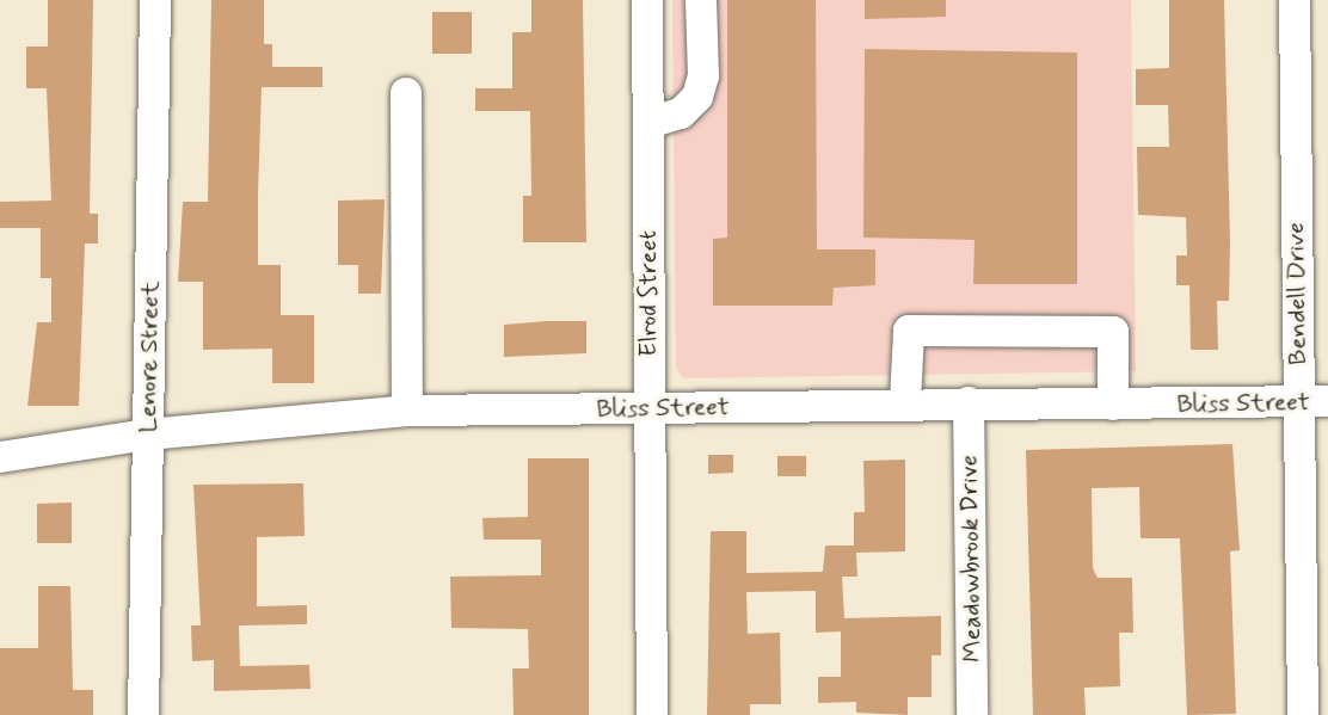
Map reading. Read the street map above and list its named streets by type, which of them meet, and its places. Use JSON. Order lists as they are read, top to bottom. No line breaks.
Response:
{"streets":{"street":["Elrod Street","Bendell Drive","Lenore Street","Bliss Street","Meadowbrook Drive"]},"crossings":[["Elrod Street","Bliss Street"],["Bendell Drive","Bliss Street"],["Lenore Street","Bliss Street"],["Bliss Street","Meadowbrook Drive"]]}
